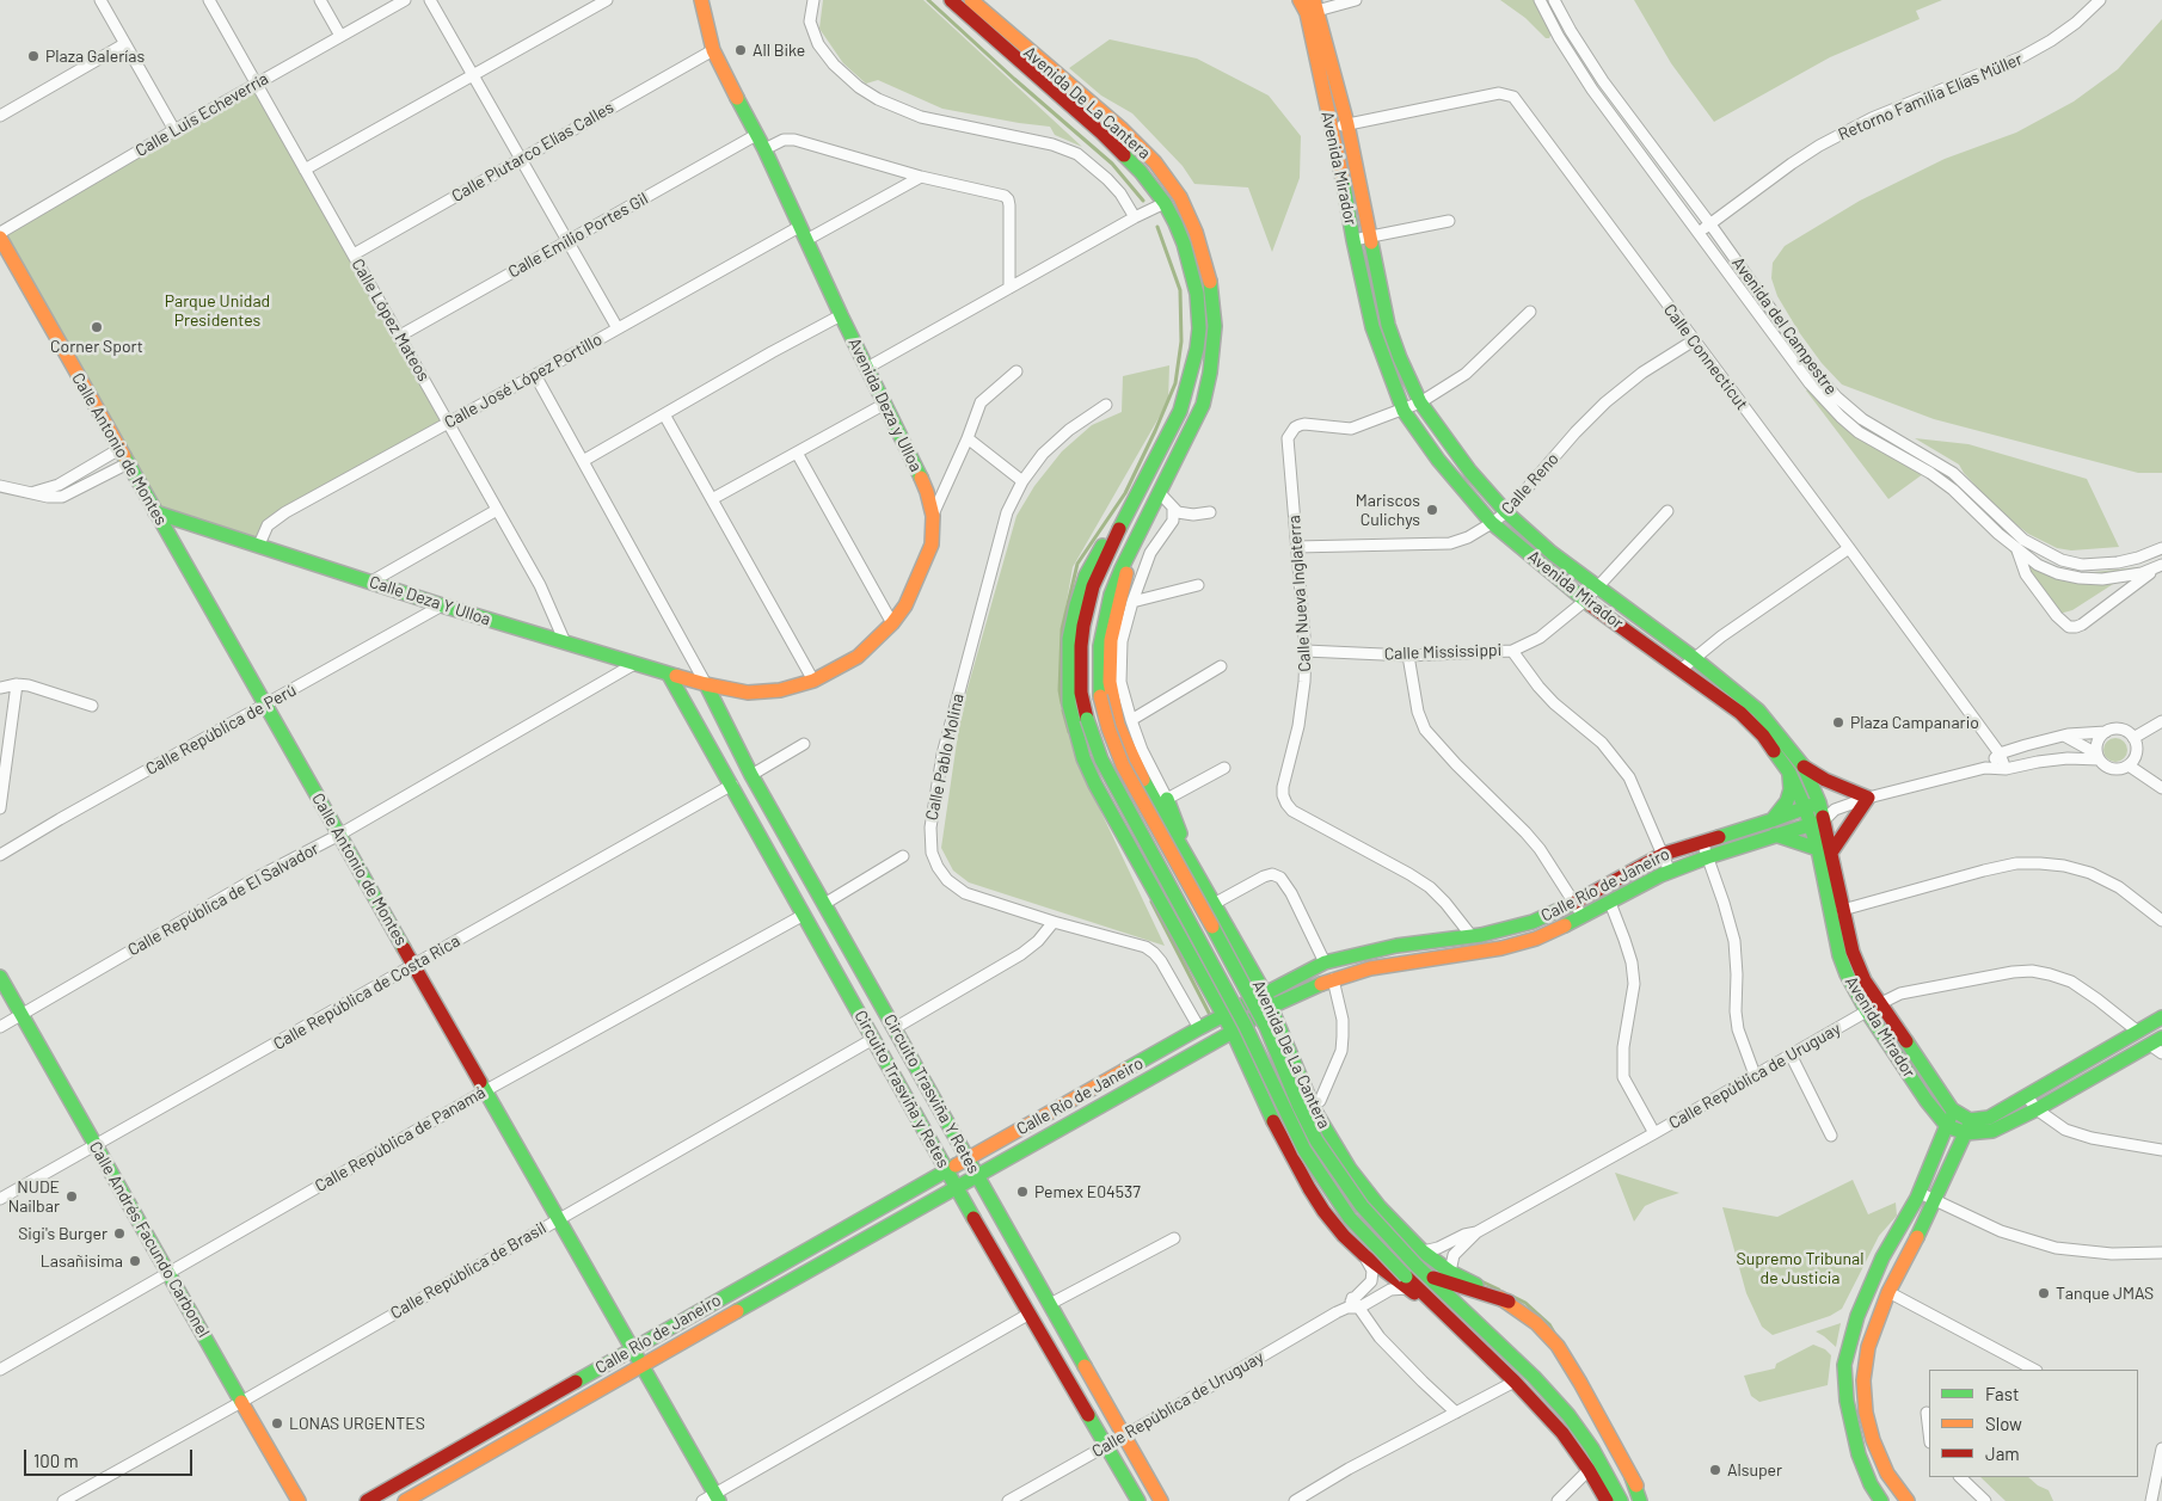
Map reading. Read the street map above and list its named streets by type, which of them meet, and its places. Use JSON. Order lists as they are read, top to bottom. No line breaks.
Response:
{"streets":{"main road":["Avenida De La Cantera","Avenida Mirador","Avenida Deza y Ulloa","Calle Antonio de Montes","Calle Deza Y Ulloa","Calle Río de Janeiro","Circuito Trasviña y Retes","Circuito Trasviña Y Retes","Calle Andrés Facundo Carbonel"],"street":["Retorno Familia Elías Müller","Calle Luis Echeverría","Calle Plutarco Elías Calles","Calle Emilio Portes Gil","Calle López Mateos","Avenida del Campestre","Calle Connecticut","Calle José López Portillo","Calle Reno","Calle Nueva Inglaterra","Calle Mississippi","Calle República de Perú","Calle Pablo Molina","Calle República de El Salvador","Calle República de Costa Rica","Calle República de Uruguay","Calle República de Panamá","Calle República de Brasil"]},"crossings":[["Retorno Familia Elías Müller","Avenida del Campestre"],["Avenida De La Cantera","Calle Río de Janeiro"],["Calle Luis Echeverría","Calle López Mateos"],["Calle Plutarco Elías Calles","Calle López Mateos"],["Calle Plutarco Elías Calles","Avenida Deza y Ulloa"],["Avenida Mirador","Calle Connecticut"],["Avenida Mirador","Calle Reno"],["Avenida Mirador","Calle Nueva Inglaterra"],["Avenida Mirador","Calle Mississippi"],["Avenida Mirador","Calle Río de Janeiro"],["Avenida Mirador","Calle República de Uruguay"],["Calle Emilio Portes Gil","Calle López Mateos"],["Calle Emilio Portes Gil","Avenida Deza y Ulloa"],["Calle López Mateos","Calle José López Portillo"],["Calle López Mateos","Calle Deza Y Ulloa"],["Calle Connecticut","Calle Reno"],["Calle José López Portillo","Avenida Deza y Ulloa"],["Calle José López Portillo","Calle Deza Y Ulloa"],["Avenida Deza y Ulloa","Calle Deza Y Ulloa"],["Avenida Deza y Ulloa","Circuito Trasviña Y Retes"],["Calle Antonio de Montes","Calle Deza Y Ulloa"],["Calle Antonio de Montes","Calle República de Perú"],["Calle Antonio de Montes","Calle Río de Janeiro"],["Calle Antonio de Montes","Calle República de El Salvador"],["Calle Antonio de Montes","Calle República de Costa Rica"],["Calle Antonio de Montes","Calle República de Panamá"],["Calle Antonio de Montes","Calle República de Brasil"],["Calle Reno","Calle Nueva Inglaterra"],["Calle Nueva Inglaterra","Calle Mississippi"],["Calle Nueva Inglaterra","Calle Río de Janeiro"],["Calle Deza Y Ulloa","Calle República de Perú"],["Calle Deza Y Ulloa","Calle República de El Salvador"],["Calle Deza Y Ulloa","Circuito Trasviña y Retes"],["Calle Deza Y Ulloa","Circuito Trasviña Y Retes"],["Calle Pablo Molina","Calle Río de Janeiro"],["Calle Río de Janeiro","Circuito Trasviña y Retes"],["Calle Río de Janeiro","Circuito Trasviña Y Retes"],["Calle República de El Salvador","Calle Andrés Facundo Carbonel"],["Calle República de Costa Rica","Circuito Trasviña y Retes"],["Calle República de Costa Rica","Calle Andrés Facundo Carbonel"],["Calle República de Uruguay","Circuito Trasviña y Retes"],["Calle República de Uruguay","Circuito Trasviña Y Retes"],["Circuito Trasviña y Retes","Calle República de Panamá"],["Circuito Trasviña y Retes","Calle República de Brasil"],["Calle República de Panamá","Calle Andrés Facundo Carbonel"],["Calle Andrés Facundo Carbonel","Calle República de Brasil"]],"parks":["Parque Unidad Presidentes","Supremo Tribunal de Justicia"],"places":["All Bike","Plaza Galerías","Corner Sport","Mariscos Culichys","Plaza Campanario","Pemex E04537","NUDE Nailbar","Sigi's Burger","Lasañisima","Tanque JMAS","LONAS URGENTES","Alsuper"],"legend":["Fast","Slow","Jam"],"scale_bar":"100 m"}
